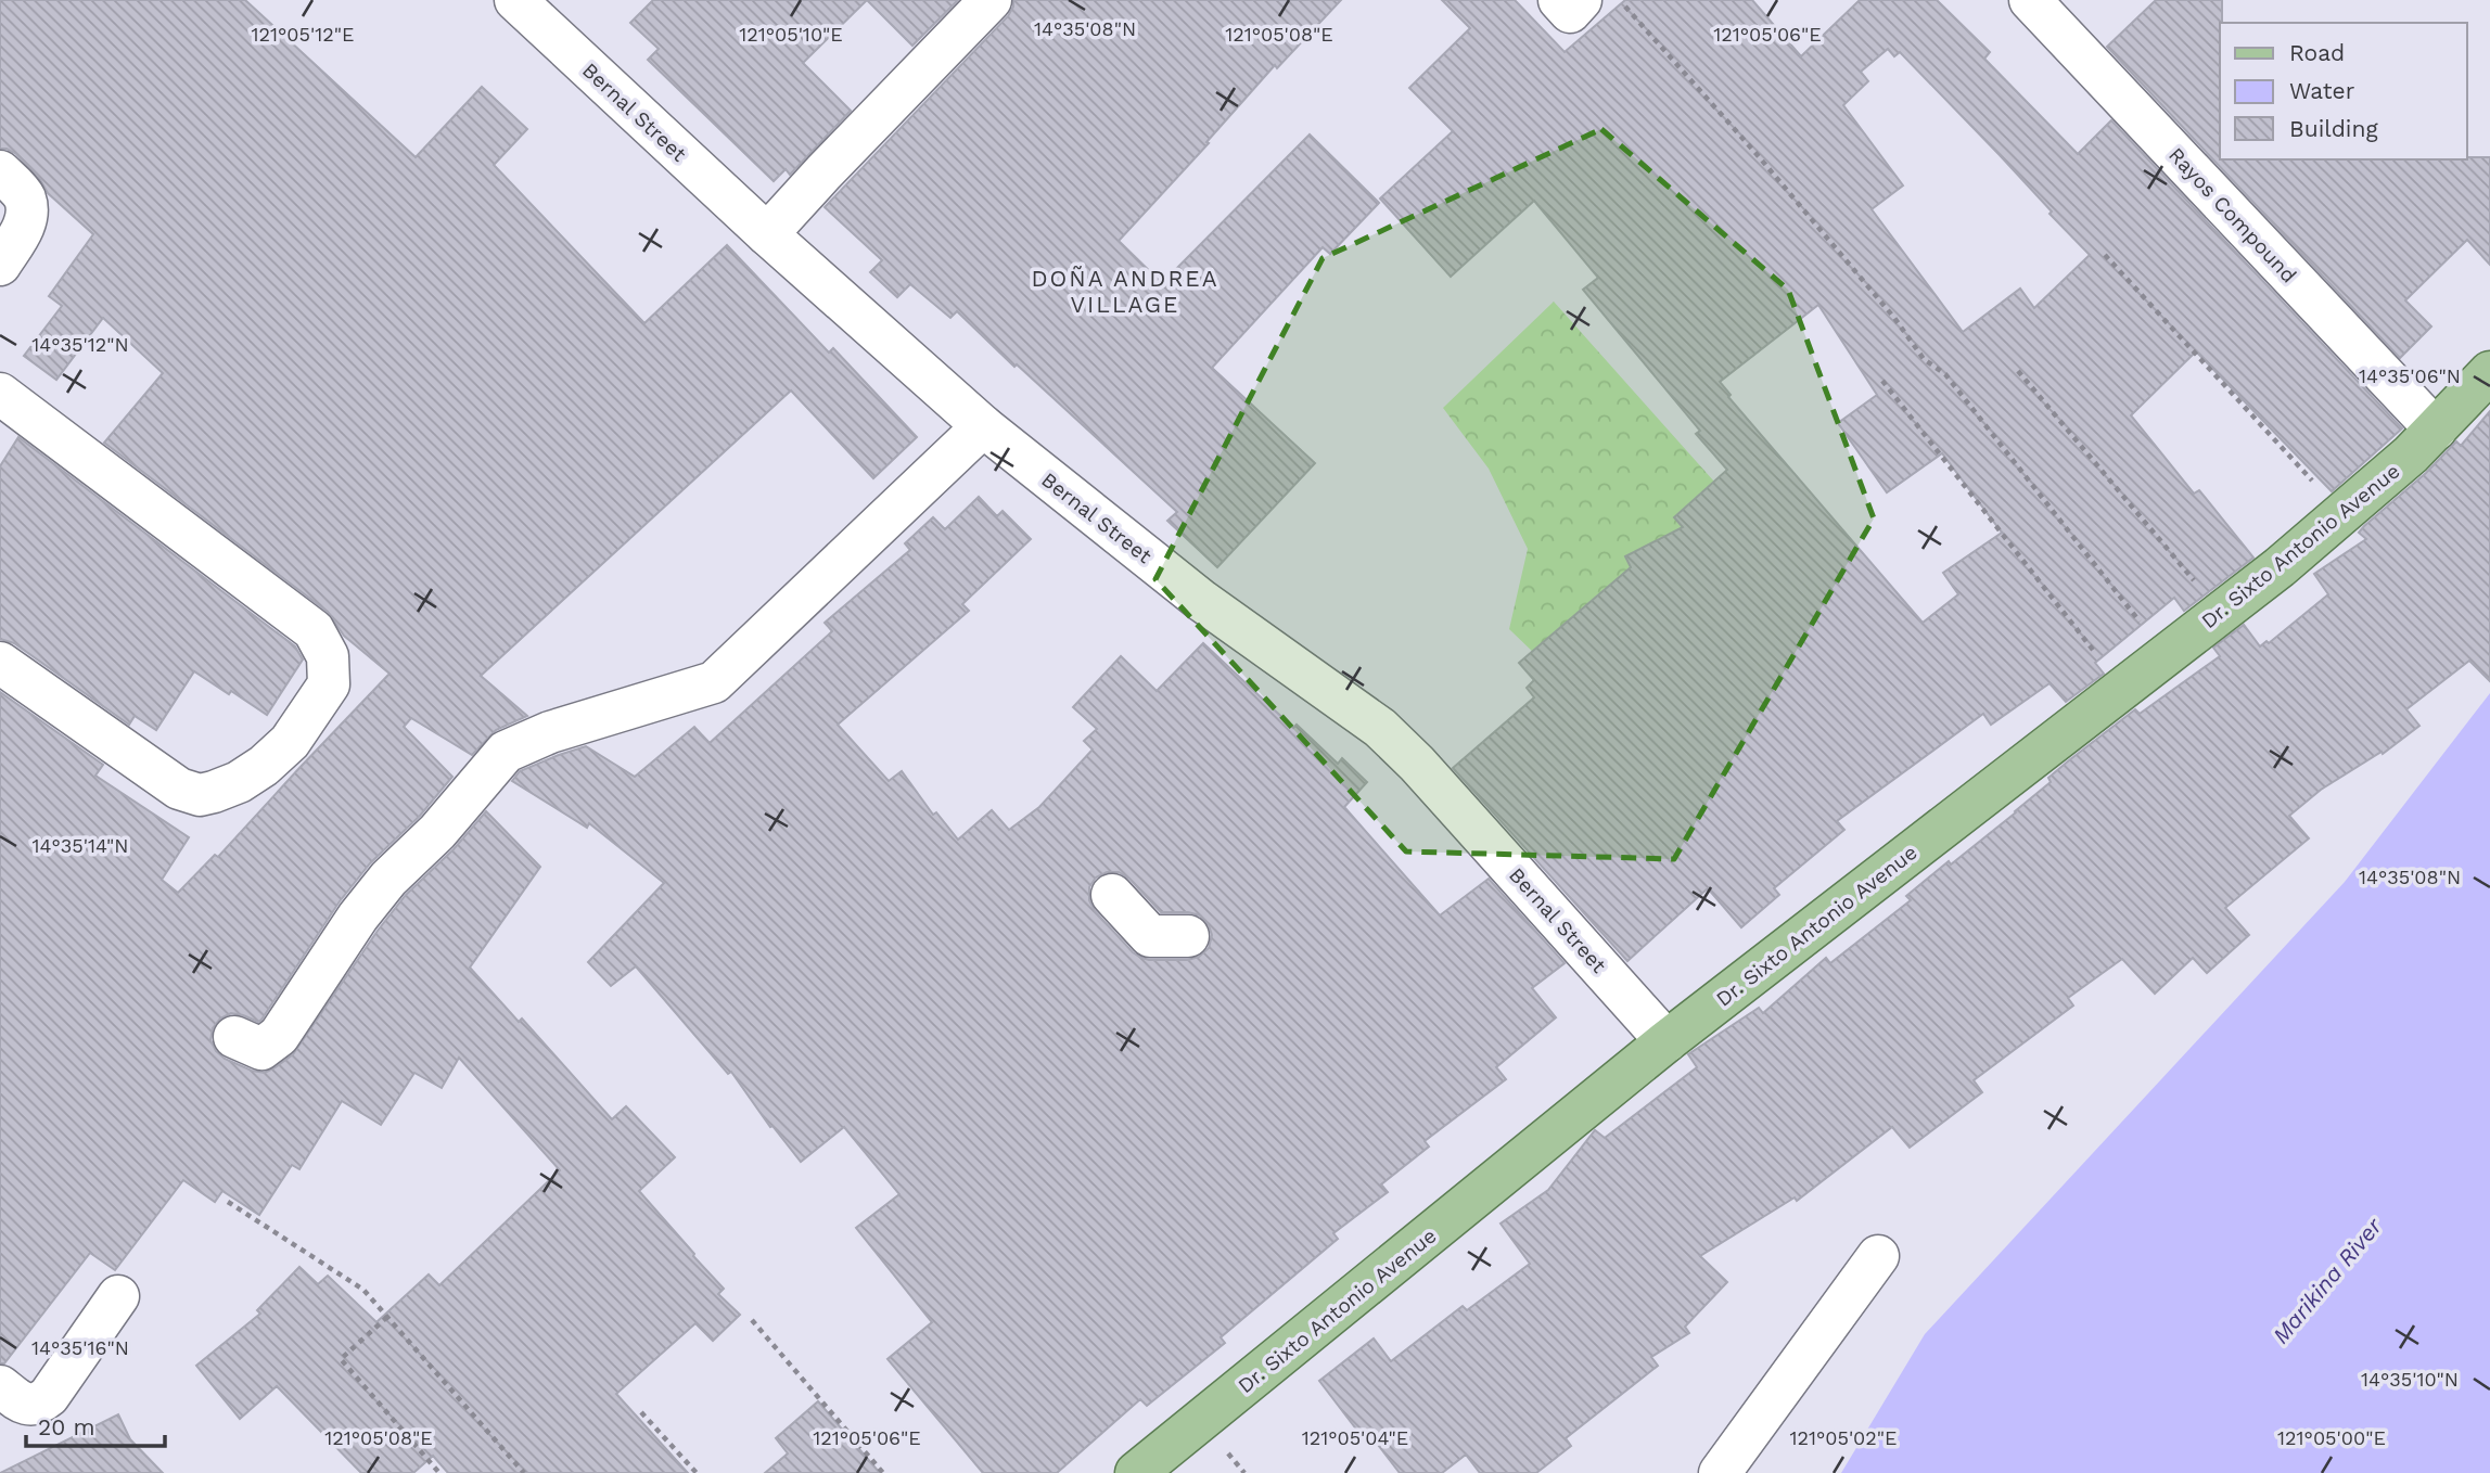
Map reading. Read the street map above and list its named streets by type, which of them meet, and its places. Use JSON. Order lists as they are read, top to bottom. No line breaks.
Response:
{"streets":{"main road":["Dr. Sixto Antonio Avenue"],"street":["Bernal Street","Rayos Compound"]},"crossings":[["Bernal Street","Dr. Sixto Antonio Avenue"],["Rayos Compound","Dr. Sixto Antonio Avenue"]],"districts":["DOÑA ANDREA VILLAGE"],"water":["Marikina River"],"legend":["Road","Water","Building"],"scale_bar":"20 m","coordinates":["14°35'08\"N","121°05'12\"E","121°05'10\"E","121°05'08\"E","121°05'06\"E","14°35'12\"N","14°35'06\"N","14°35'14\"N","14°35'16\"N","14°35'10\"N","121°05'04\"E","121°05'02\"E","121°05'00\"E"]}
